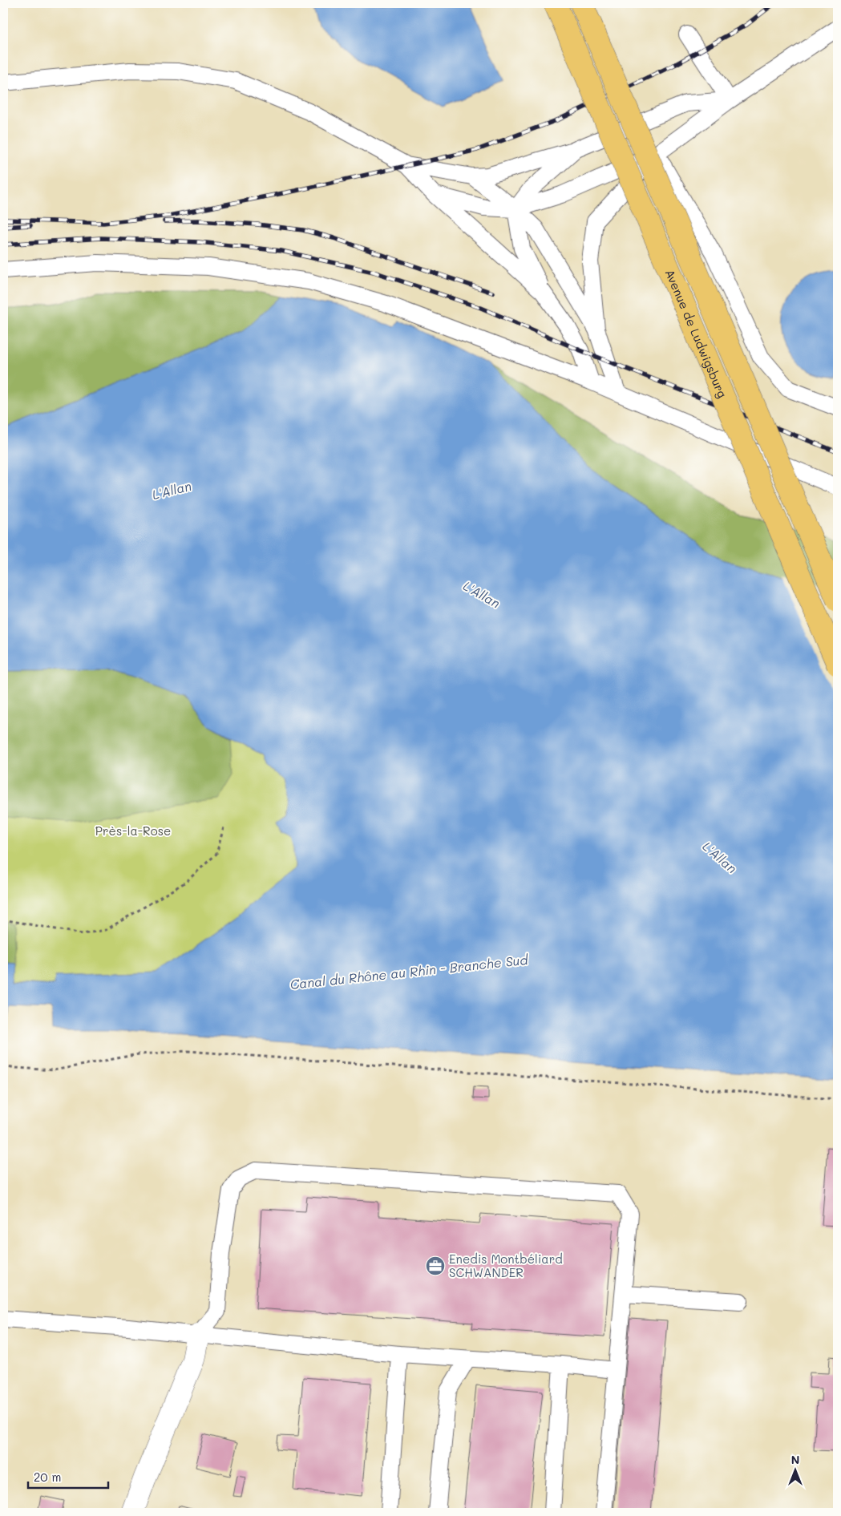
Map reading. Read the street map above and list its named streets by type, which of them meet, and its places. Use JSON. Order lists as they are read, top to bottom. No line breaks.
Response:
{"streets":{"main road":["Avenue de Ludwigsburg"]},"water":["L'Allan","Canal du Rhône au Rhin - Branche Sud"],"parks":["Près-la-Rose"],"places":{"office":["Enedis Montbéliard SCHWANDER"]},"scale_bar":"20 m","north":"top"}
